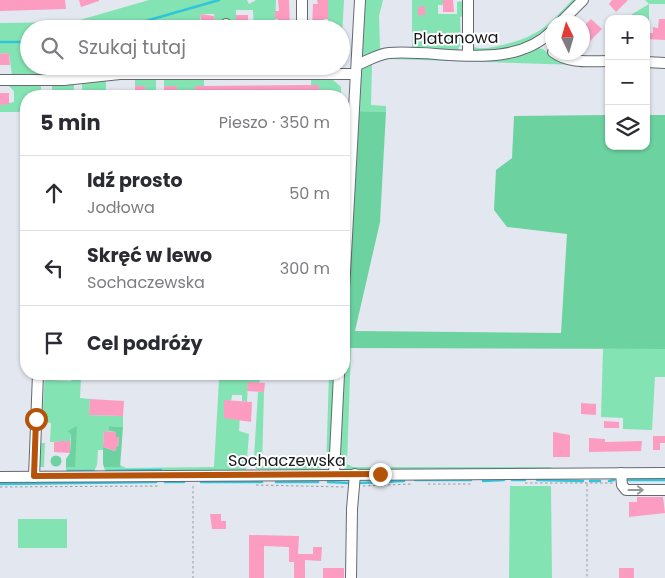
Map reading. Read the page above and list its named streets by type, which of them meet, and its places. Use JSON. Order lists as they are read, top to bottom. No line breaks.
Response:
{"streets":{"street":["Platanowa","Sochaczewska"]},"north":"top","page":{"map_buttons":["+","−"],"search":"Szukaj tutaj","heading":["5 min","Pieszo · 350 m"],"list":[["Idź prosto","Jodłowa","50 m"],["Skręć w lewo","Sochaczewska","300 m"],"Cel podróży"]}}
